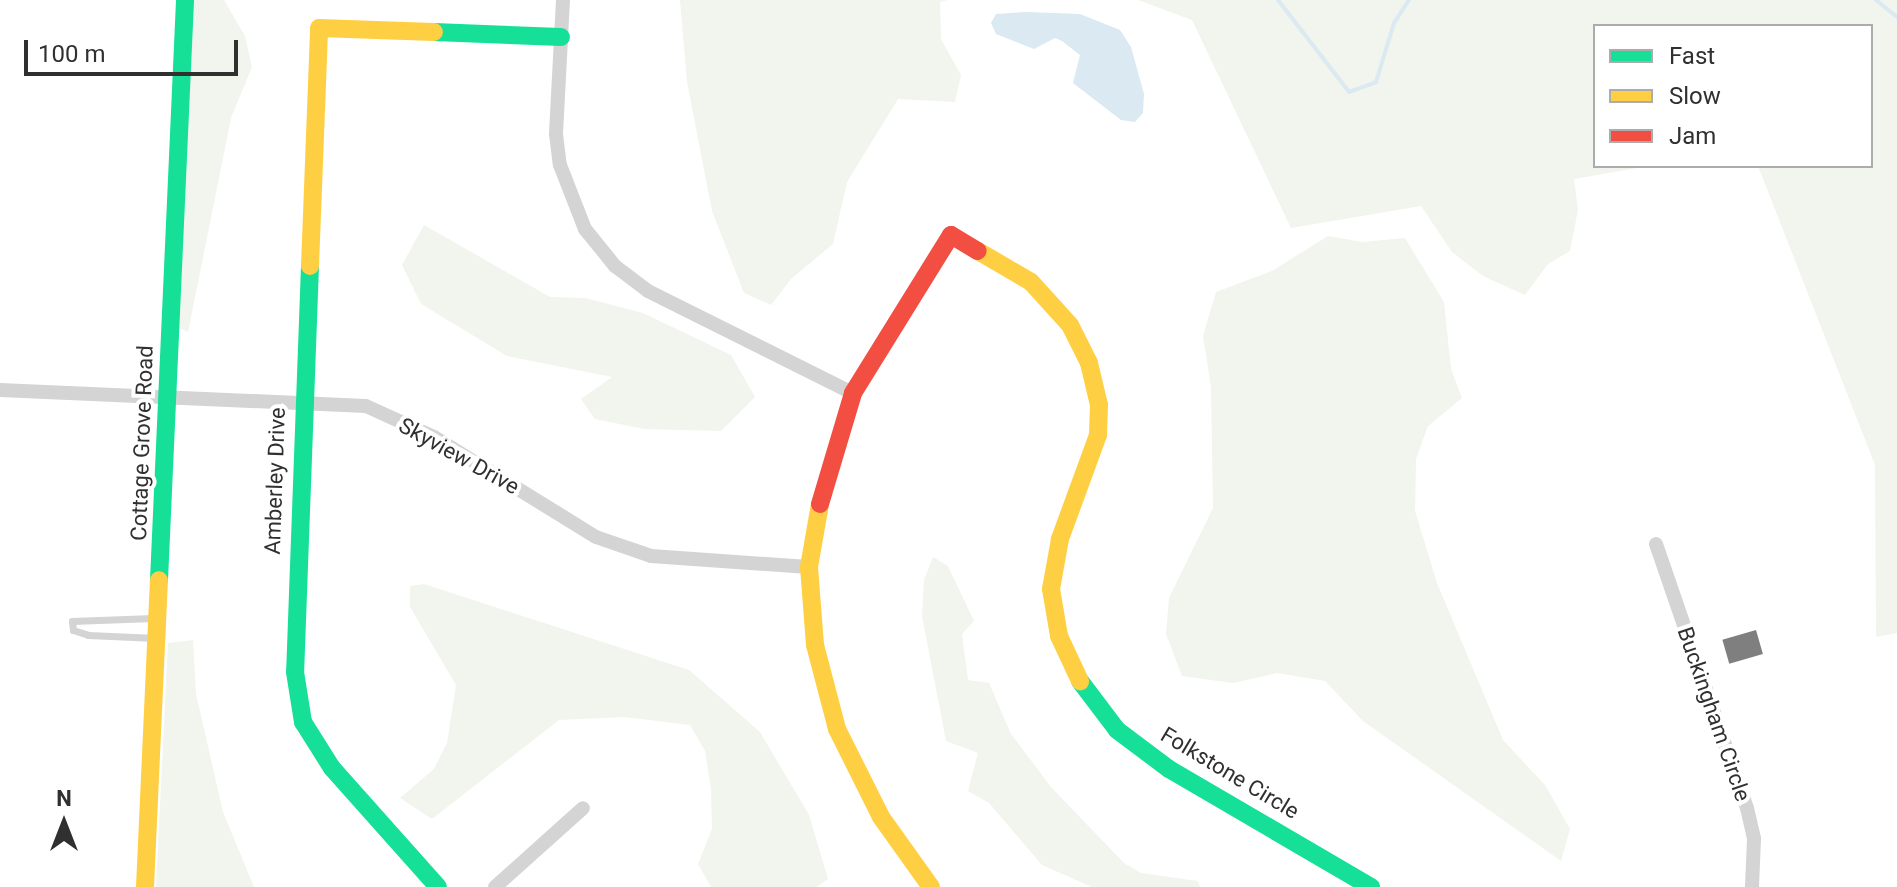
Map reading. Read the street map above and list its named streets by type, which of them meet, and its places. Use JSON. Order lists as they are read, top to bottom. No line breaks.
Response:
{"streets":{"street":["Cottage Grove Road","Skyview Drive","Amberley Drive","Buckingham Circle","Folkstone Circle"]},"crossings":[["Cottage Grove Road","Skyview Drive"],["Skyview Drive","Amberley Drive"]],"legend":["Fast","Slow","Jam"],"scale_bar":"100 m","north":"top"}
